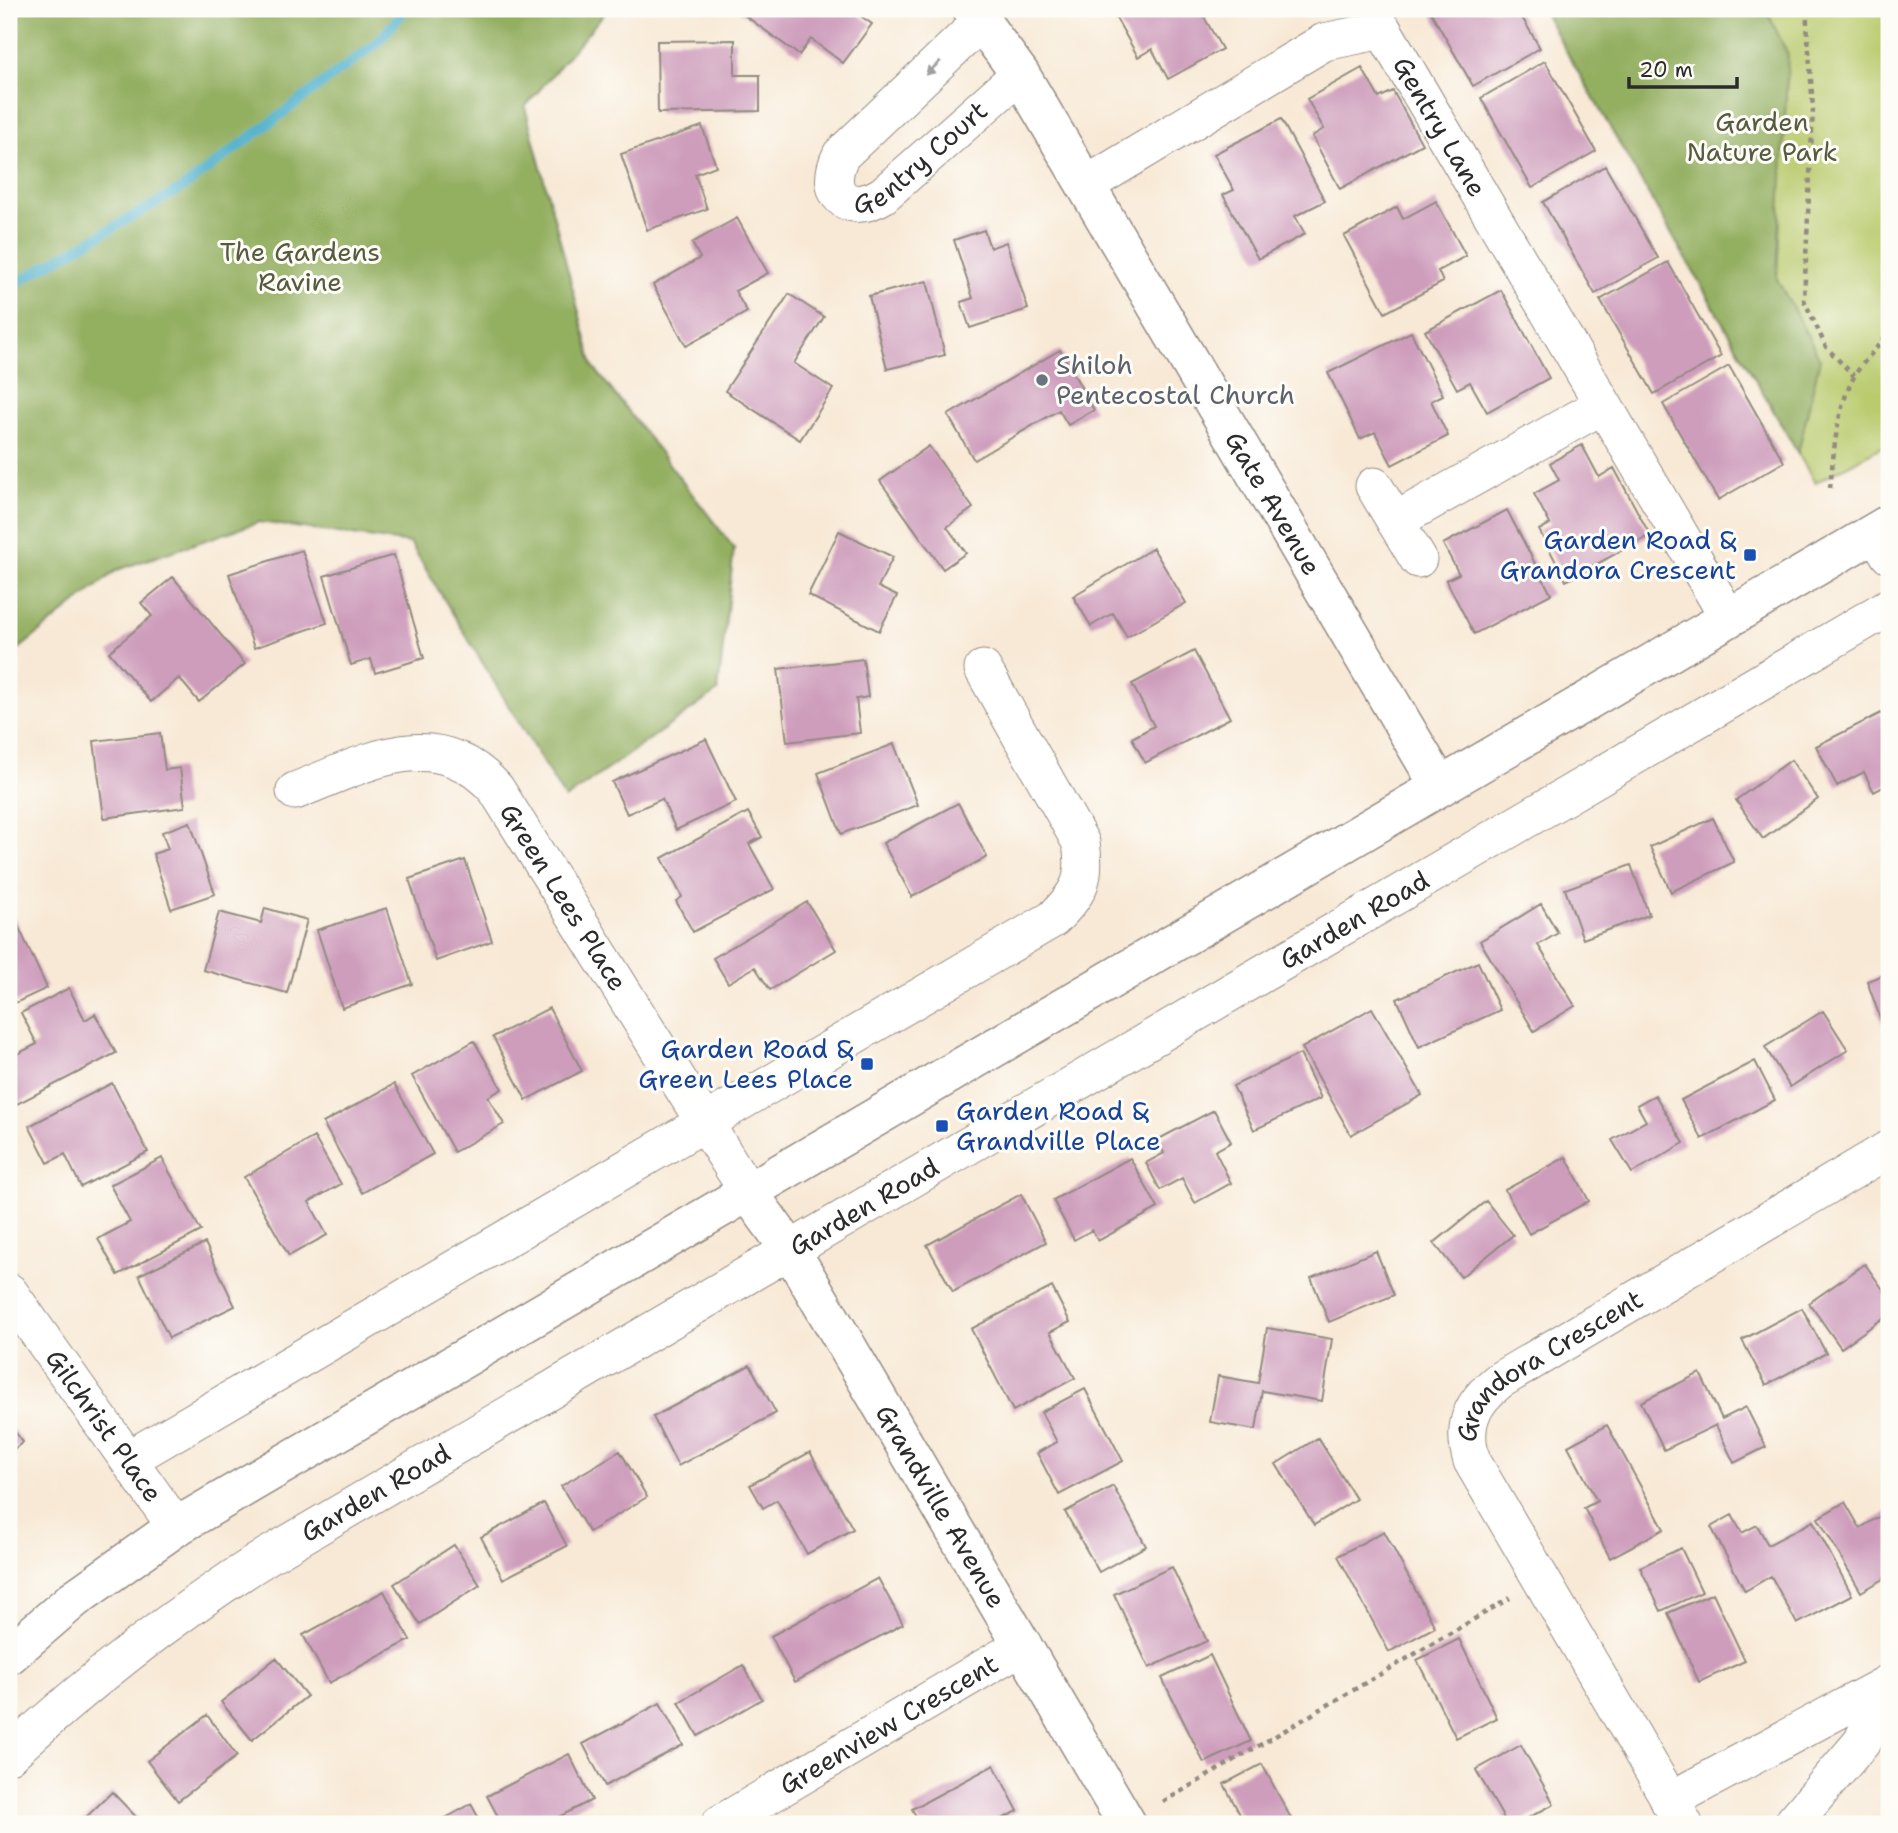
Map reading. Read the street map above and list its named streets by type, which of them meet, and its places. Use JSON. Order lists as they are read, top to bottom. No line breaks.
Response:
{"streets":{"street":["Gentry Lane","Gentry Court","Gate Avenue","Green Lees Place","Garden Road","Grandora Crescent","Gilchrist Place","Grandville Avenue","Greenview Crescent"]},"crossings":[["Gentry Lane","Gate Avenue"],["Gentry Court","Gate Avenue"],["Green Lees Place","Grandville Avenue"],["Garden Road","Grandville Avenue"],["Grandville Avenue","Greenview Crescent"]],"parks":["Garden Nature Park","The Gardens Ravine"],"places":{"other":["Shiloh Pentecostal Church"],"transit":["Garden Road & Grandora Crescent","Garden Road & Green Lees Place","Garden Road & Grandville Place"]},"scale_bar":"20 m"}
